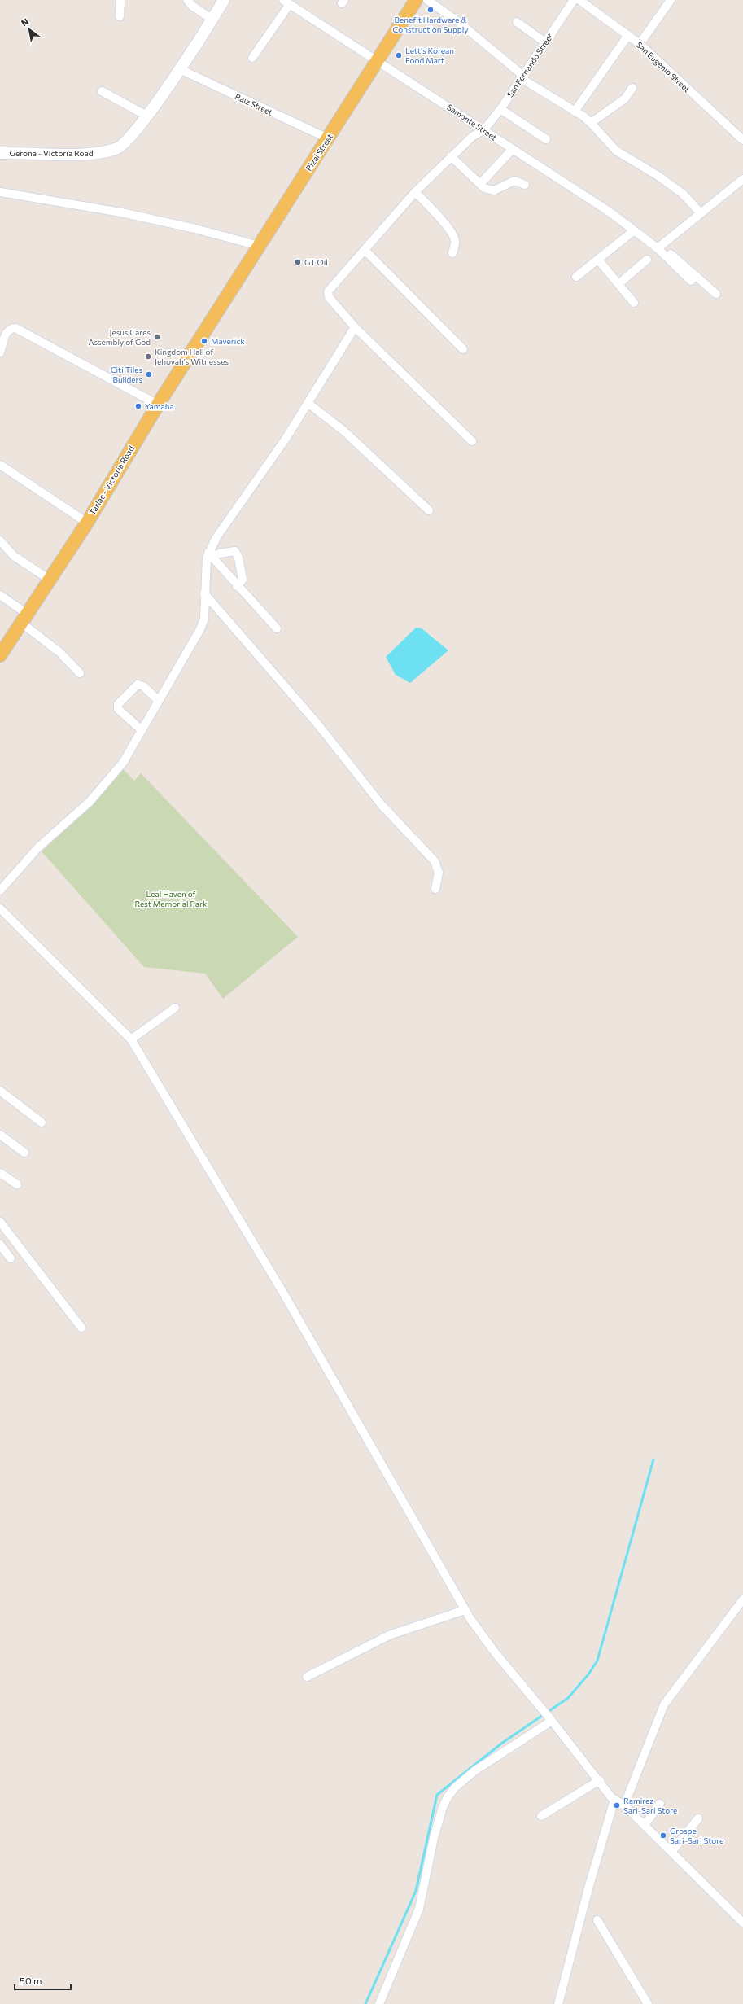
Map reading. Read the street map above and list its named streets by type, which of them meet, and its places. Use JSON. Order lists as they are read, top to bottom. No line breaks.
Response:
{"streets":{"main road":["Rizal Street","Gerona - Victoria Road","Tarlac - Victoria Road"],"street":["San Fernando Street","San Eugenio Street","Raiz Street","Samonte Street"]},"crossings":[["San Fernando Street","Samonte Street"],["Raiz Street","Rizal Street"],["Raiz Street","Gerona - Victoria Road"],["Samonte Street","Rizal Street"],["Rizal Street","Tarlac - Victoria Road"]],"parks":["Leal Haven of Rest Memorial Park"],"places":["Benefit Hardware & Construction Supply","Lett's Korean Food Mart","GT Oil","Jesus Cares Assembly of God","Maverick","Kingdom Hall of Jehovah's Witnesses","Citi Tiles Builders","Yamaha","Ramirez Sari-Sari Store","Grospe Sari-Sari Store"],"scale_bar":"50 m","north":"top left"}
